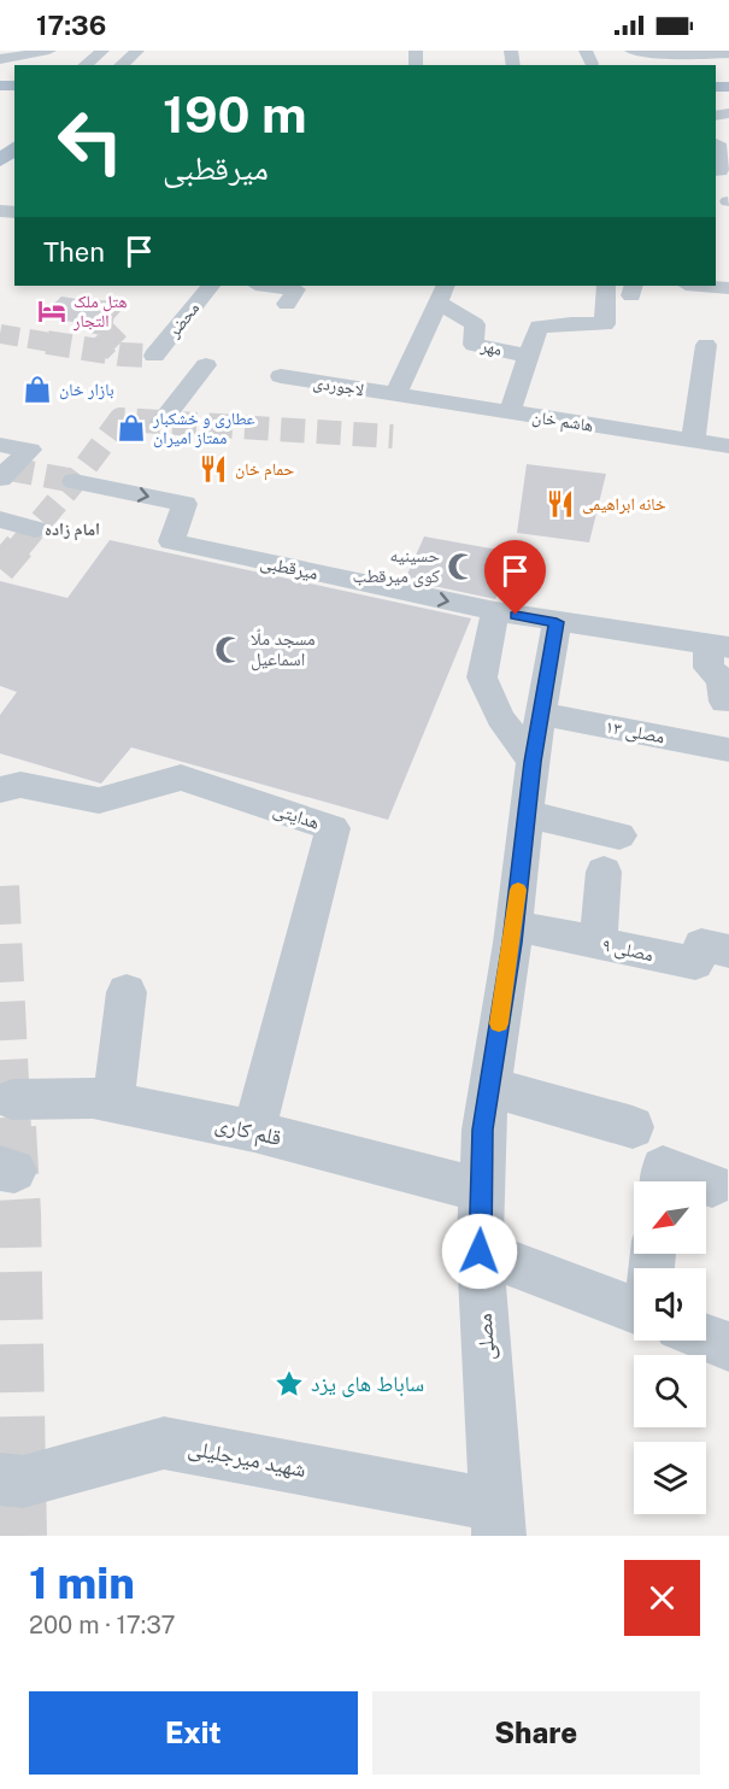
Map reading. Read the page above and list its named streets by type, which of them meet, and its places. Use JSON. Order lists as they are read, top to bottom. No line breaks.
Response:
{"streets":{"street":["محضر","مهر","لاجوردی","هاشم خان","میرقطبی","مصلی ۱۳","هدایتی","مصلی ۹","قلم کاری","مصلی","شهید میرجلیلی"]},"crossings":[["لاجوردی","هاشم خان"],["میرقطبی","مصلی"],["مصلی ۱۳","مصلی"],["هدایتی","قلم کاری"],["مصلی ۹","مصلی"],["قلم کاری","مصلی"],["مصلی","شهید میرجلیلی"]],"one_way":["میرقطبی"],"districts":["امام زاده"],"places":{"hotel":["هتل ملک التجار"],"shop":["بازار خان","عطاری و خشکبار ممتاز امیران"],"restaurant":["حمام خان","خانه ابراهیمی"],"mosque":["حسینیه کوی میرقطب","مسجد ملّا اسماعیل"],"place":["ساباط های یزد"]},"north":"bottom left","page":{"status":"17:36","turn":["190 m","میرقطبی"],"then":"Then","heading":["1 min","200 m · 17:37"],"buttons":["Exit","Share"]}}
